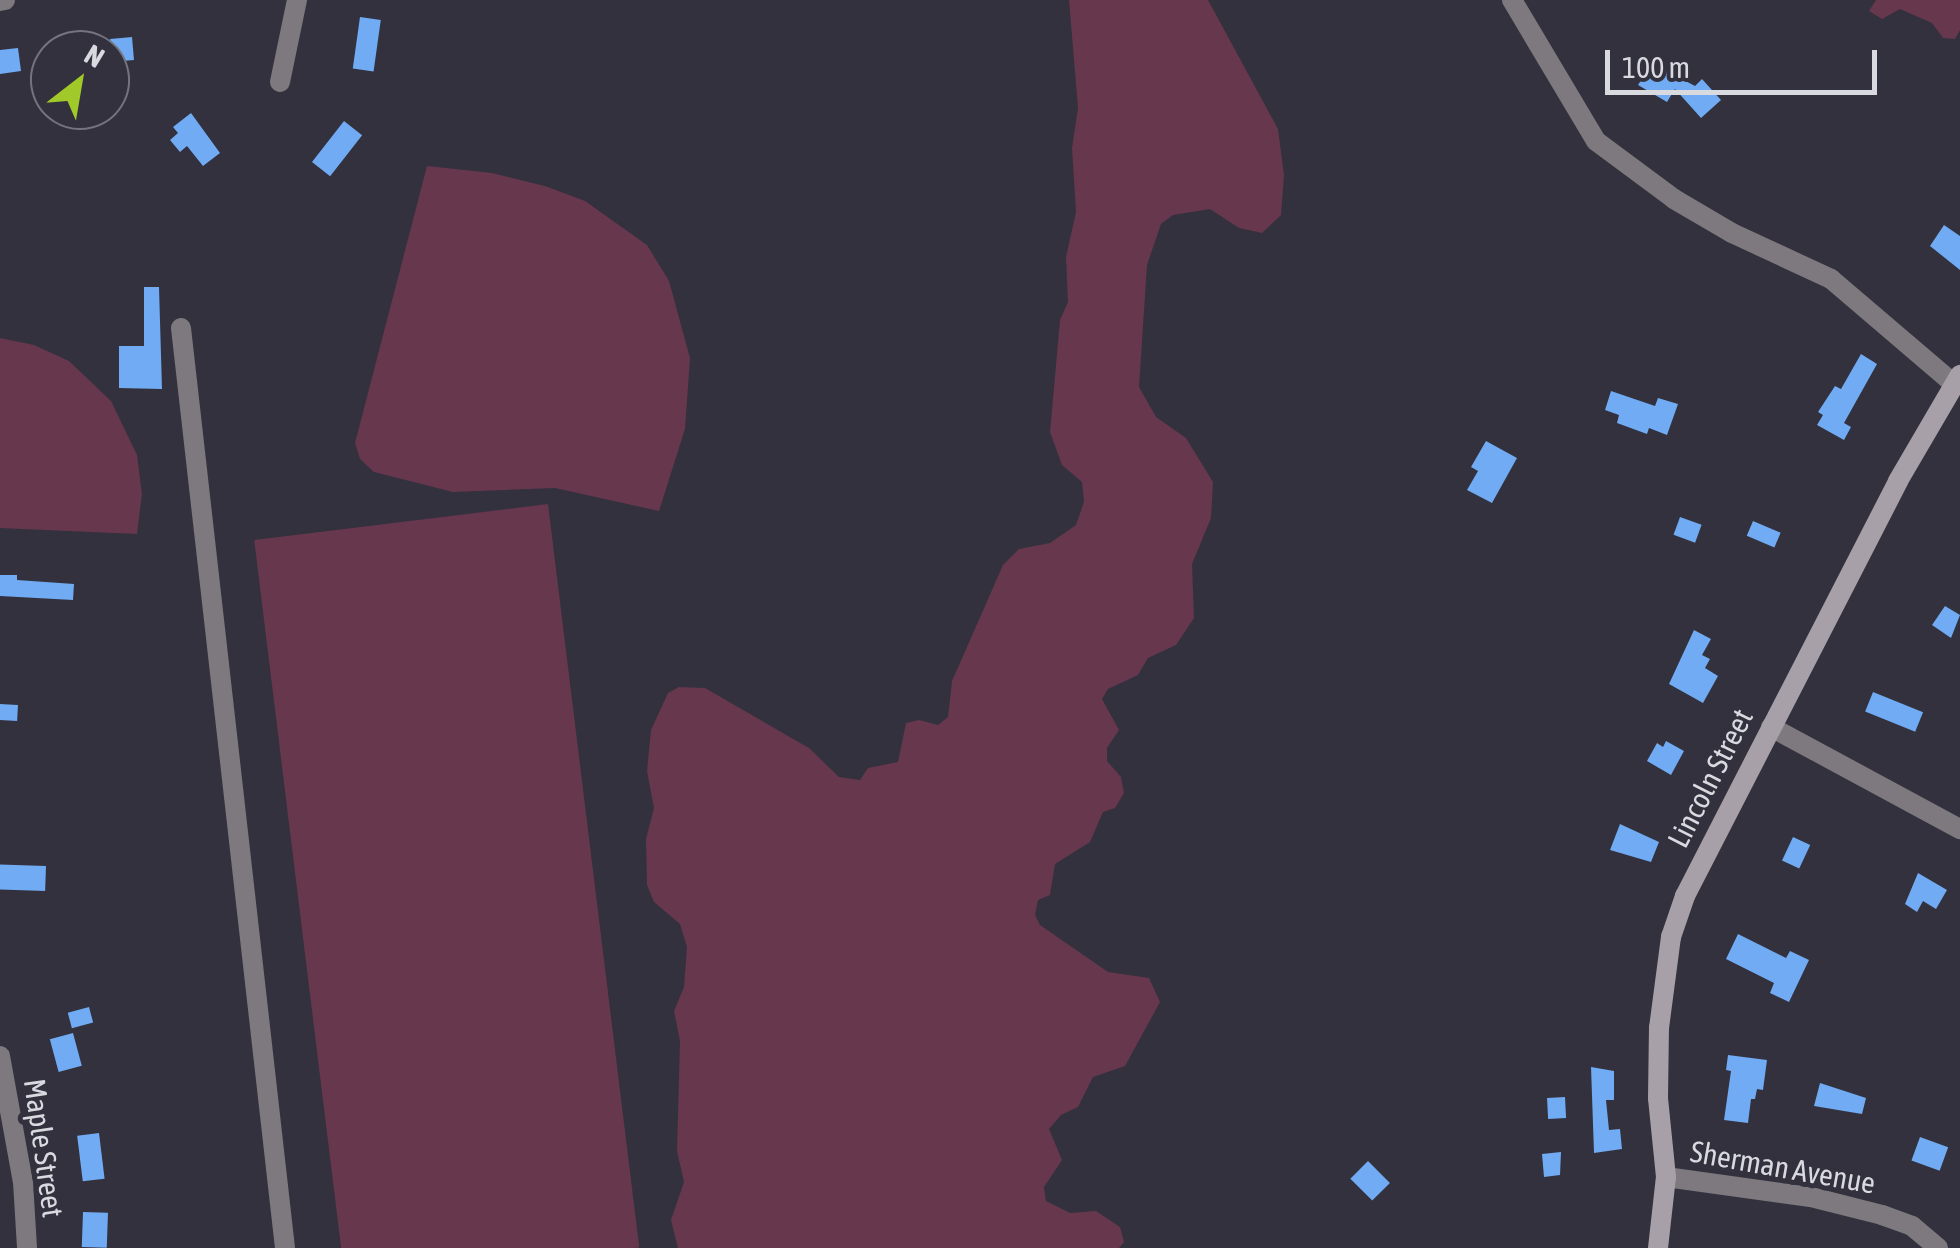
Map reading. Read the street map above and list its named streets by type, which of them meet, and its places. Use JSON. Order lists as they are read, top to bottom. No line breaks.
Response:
{"streets":{"main road":["Lincoln Street"],"street":["Maple Street","Sherman Avenue"]},"crossings":[["Lincoln Street","Sherman Avenue"]],"scale_bar":"100 m","north":"top right"}
